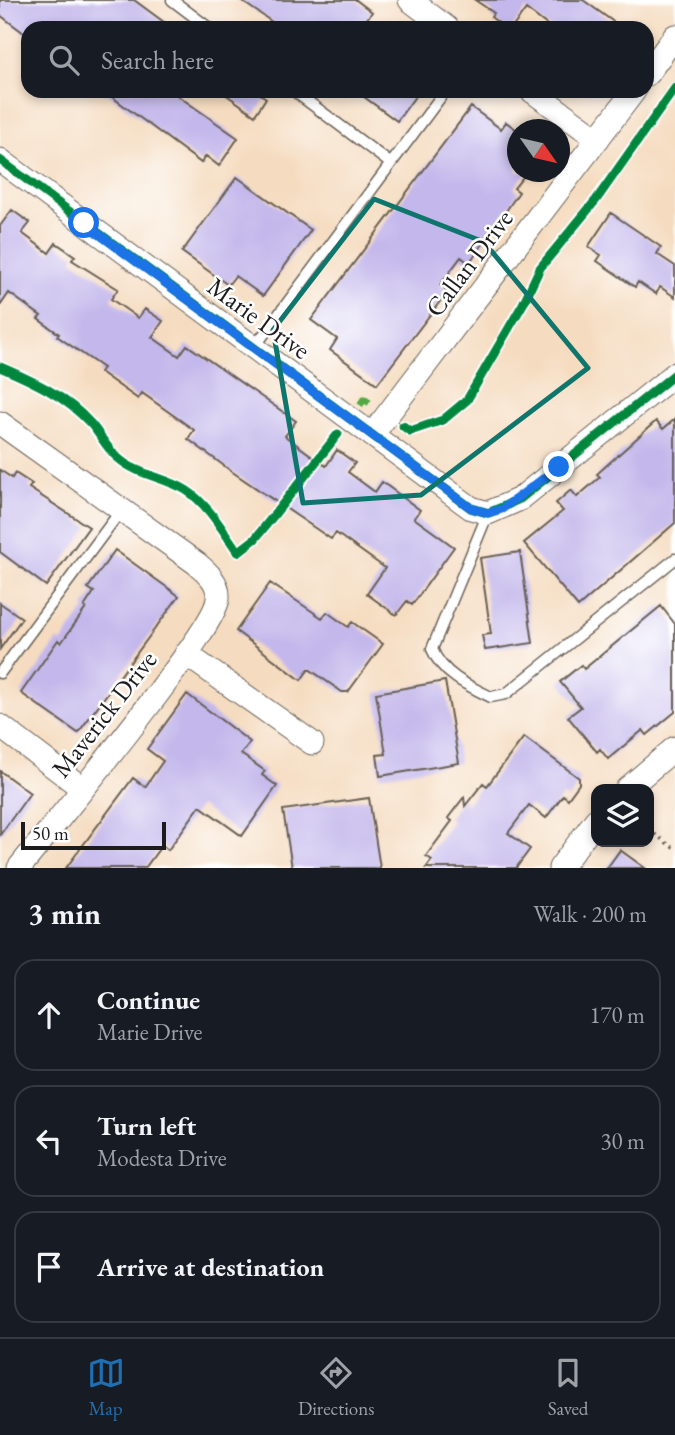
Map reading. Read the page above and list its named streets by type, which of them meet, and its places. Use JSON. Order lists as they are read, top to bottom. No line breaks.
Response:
{"streets":{"street":["Callan Drive","Marie Drive","Maverick Drive"]},"crossings":[["Callan Drive","Marie Drive"]],"scale_bar":"50 m","north":"bottom right","page":{"search":"Search here","scale":"50 m","heading":["3 min","Walk · 200 m"],"list":[["Continue","Marie Drive","170 m"],["Turn left","Modesta Drive","30 m"],"Arrive at destination"],"nav":["Map","Directions","Saved"]}}
